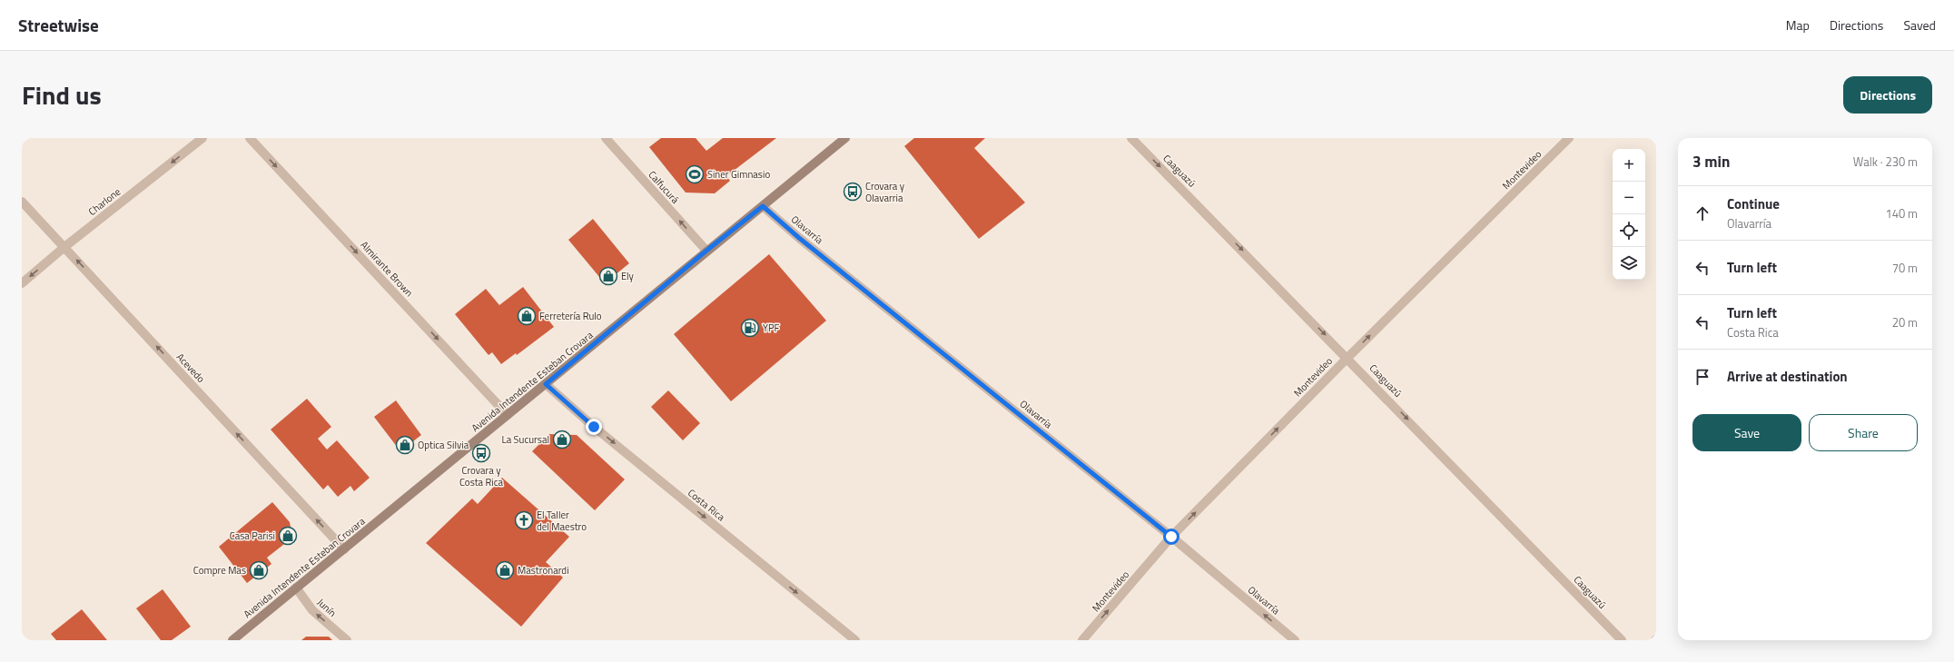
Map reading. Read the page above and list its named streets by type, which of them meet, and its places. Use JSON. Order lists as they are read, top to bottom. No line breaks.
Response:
{"streets":{"main road":["Avenida Intendente Esteban Crovara"],"street":["Montevideo","Caaguazú","Calfucurá","Charlone","Olavarría","Almirante Brown","Acevedo","Costa Rica","Junín"]},"crossings":[["Montevideo","Caaguazú"],["Montevideo","Olavarría"],["Calfucurá","Avenida Intendente Esteban Crovara"],["Charlone","Acevedo"],["Olavarría","Avenida Intendente Esteban Crovara"],["Almirante Brown","Avenida Intendente Esteban Crovara"],["Acevedo","Avenida Intendente Esteban Crovara"],["Avenida Intendente Esteban Crovara","Costa Rica"],["Avenida Intendente Esteban Crovara","Junín"]],"one_way":["Montevideo","Caaguazú","Calfucurá","Charlone","Almirante Brown","Acevedo","Costa Rica","Junín"],"places":{"sports":["Siner Gimnasio"],"bus stop":["Crovara y Olavarria","Crovara y Costa Rica"],"shop":["Ely","Ferretería Rulo","La Sucursal","Optica Silvia","Casa Parisi","Compre Mas","Mastronardi"],"fuel station":["YPF"],"church":["El Taller del Maestro"]},"page":{"header":"Streetwise","nav":["Map","Directions","Saved"],"title":"Find us","buttons":["Directions",["Save","Share"]],"heading":["3 min","Walk · 230 m"],"map_buttons":["+","−"],"list":[["Continue","Olavarría","140 m"],["Turn left","70 m"],["Turn left","Costa Rica","20 m"],"Arrive at destination"]}}
